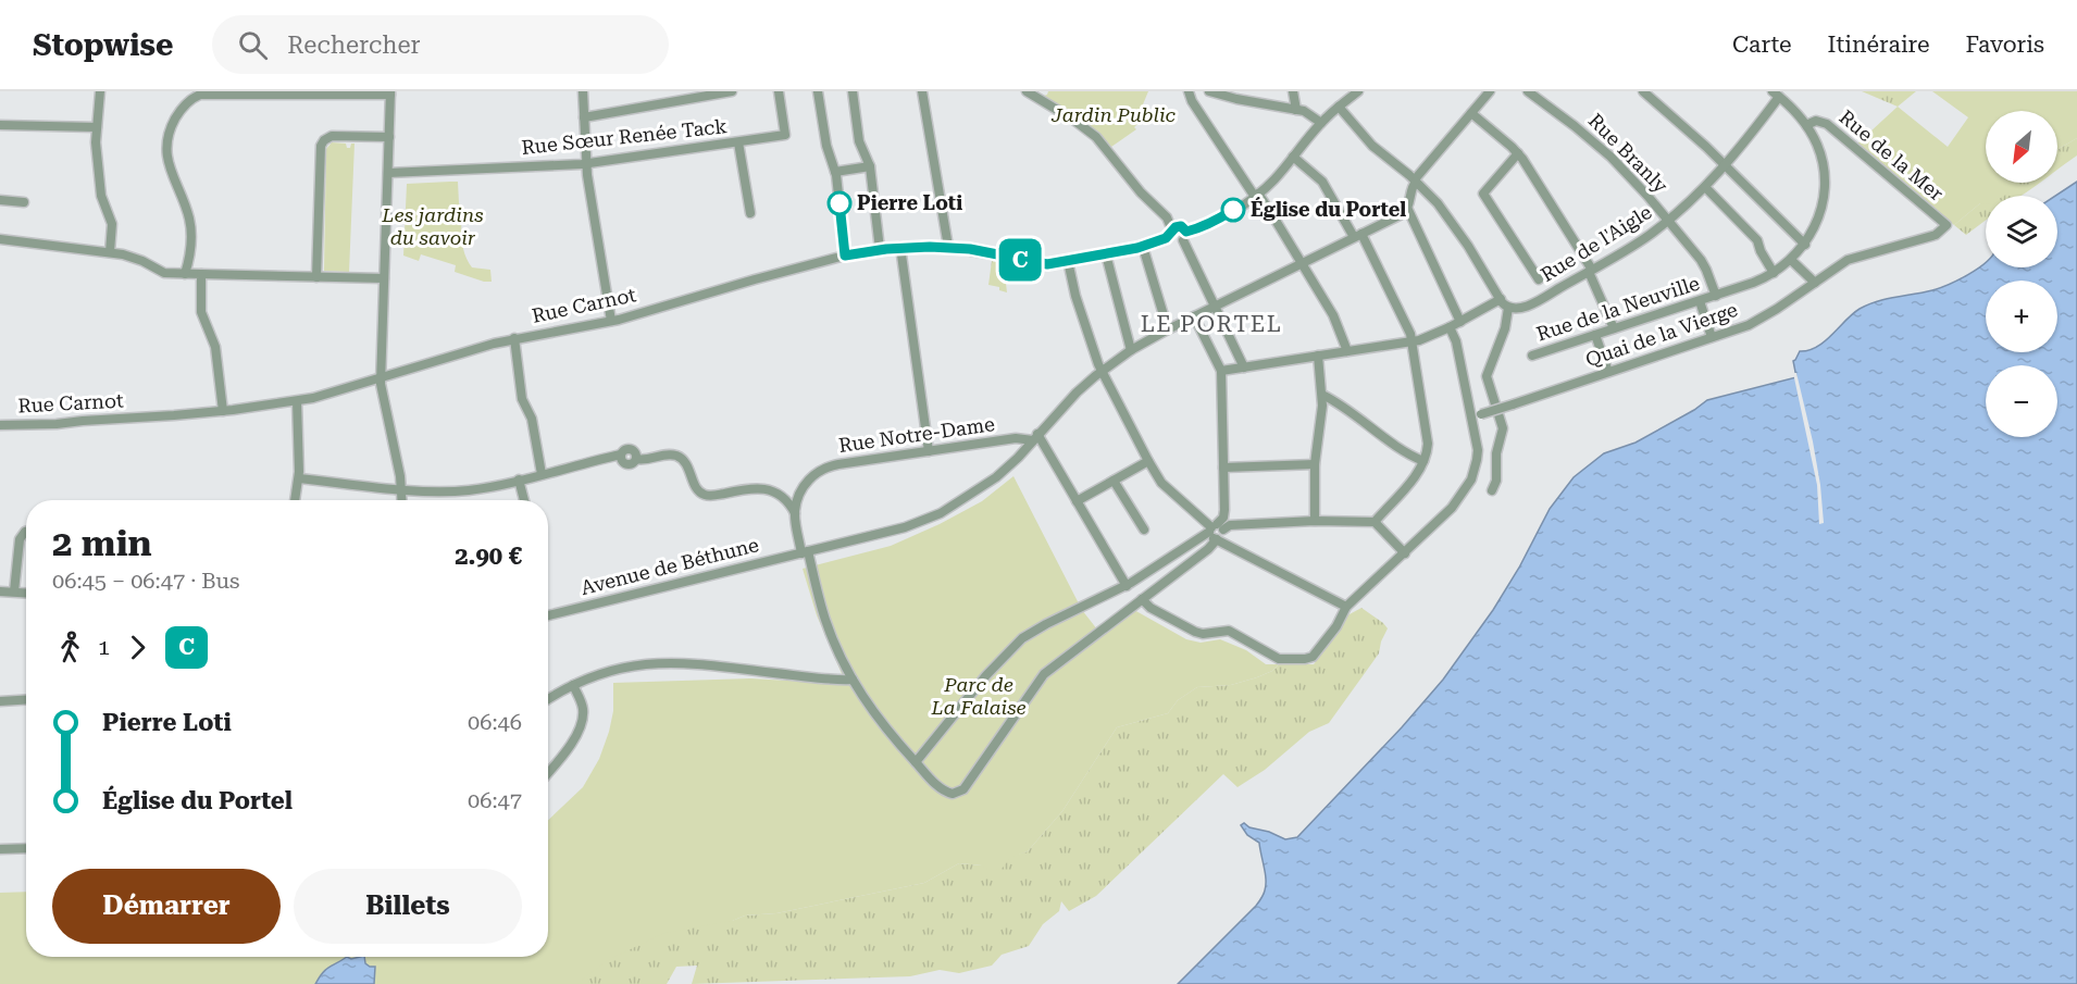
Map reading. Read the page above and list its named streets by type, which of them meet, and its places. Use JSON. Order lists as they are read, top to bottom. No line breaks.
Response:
{"streets":{"street":["Rue Sœur Renée Tack","Rue Branly","Rue de la Mer","Rue de l'Aigle","Rue Carnot","Rue de la Neuville","Quai de la Vierge","Rue Notre-Dame","Avenue de Béthune"]},"crossings":[["Rue Branly","Rue de l'Aigle"],["Rue Branly","Rue de la Neuville"],["Rue de la Mer","Rue de la Neuville"],["Rue de la Mer","Quai de la Vierge"],["Rue de l'Aigle","Rue de la Neuville"],["Rue Notre-Dame","Avenue de Béthune"]],"districts":["LE PORTEL"],"parks":["Jardin Public","Les jardins du savoir","Parc de La Falaise"],"places":["Pierre Loti","Église du Portel"],"lines":["bus line C"],"north":"bottom left","page":{"header":"Stopwise","search":"Rechercher","nav":["Carte","Itinéraire","Favoris"],"on_map":"C","map_buttons":["+","−"],"heading":["2 min","06:45 – 06:47 · Bus","2.90 €"],"legs":["1","C"],"list":[{"name":"Pierre Loti","value":"06:46"},{"name":"Église du Portel","value":"06:47"}],"buttons":["Démarrer","Billets"]}}
